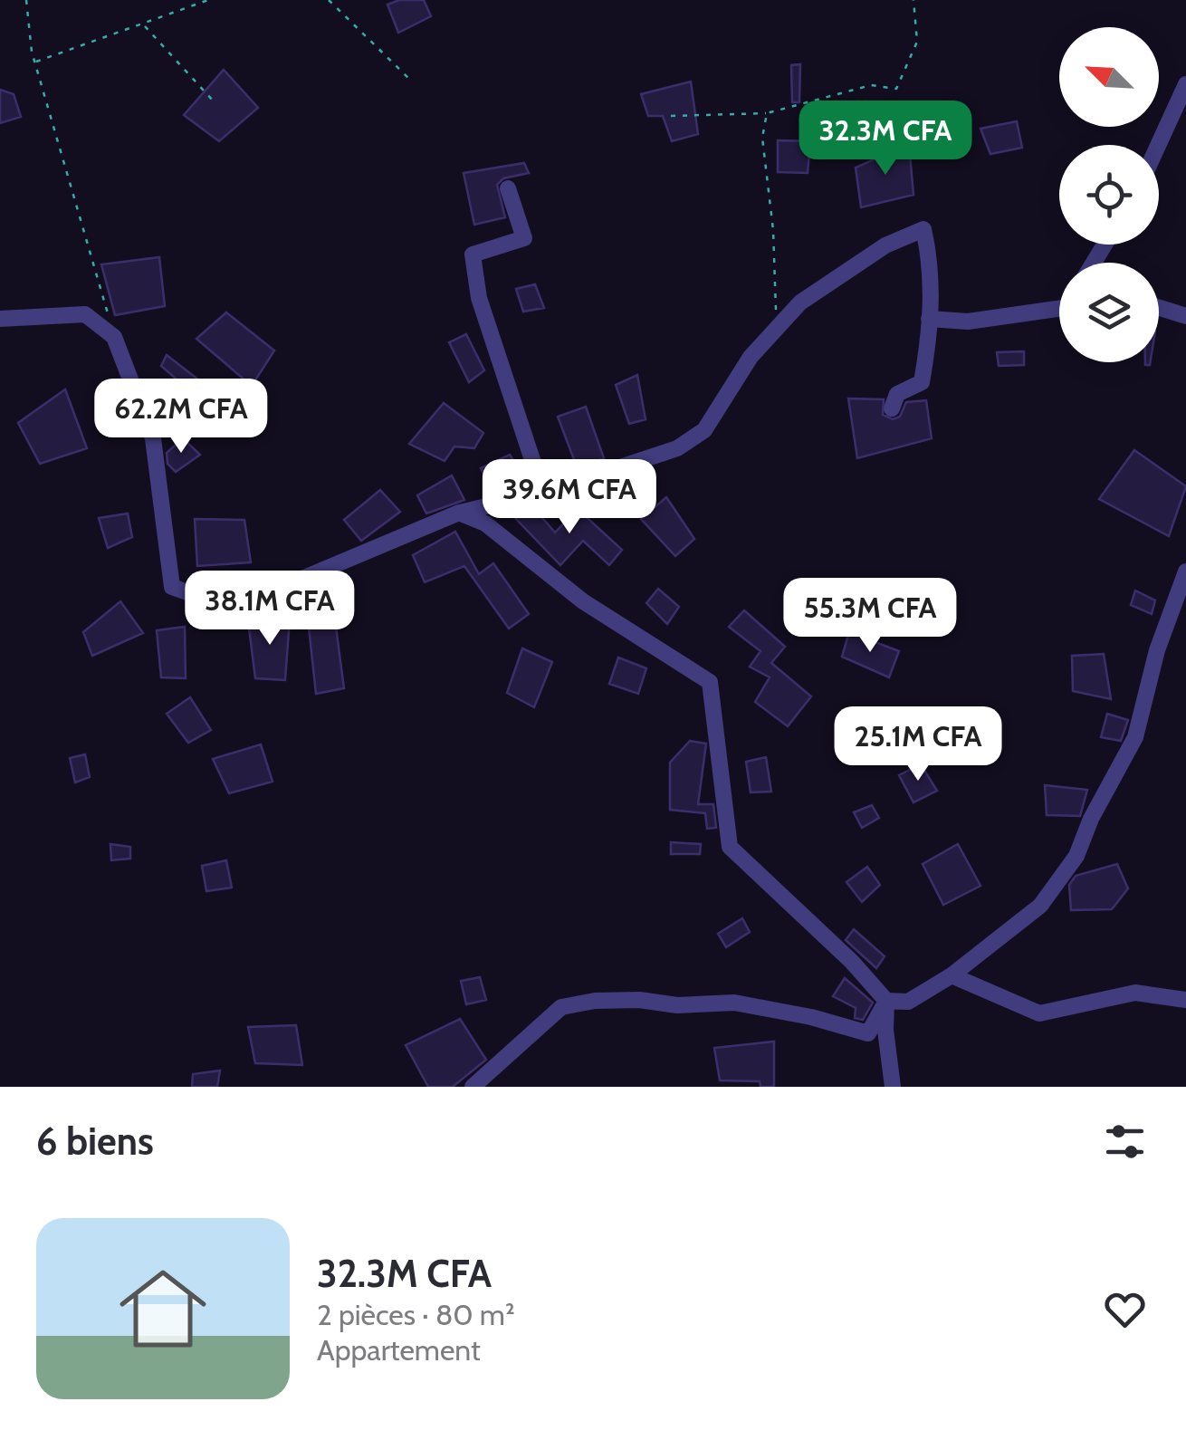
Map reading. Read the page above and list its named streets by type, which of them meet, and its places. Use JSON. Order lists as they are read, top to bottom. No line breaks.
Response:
{"north":"top left","page":{"price":["32.3M CFA","62.2M CFA","39.6M CFA","38.1M CFA","55.3M CFA","25.1M CFA"],"heading":"6 biens","list":[{"name":"32.3M CFA","note":"2 pièces · 80 m² · Appartement"}]}}
